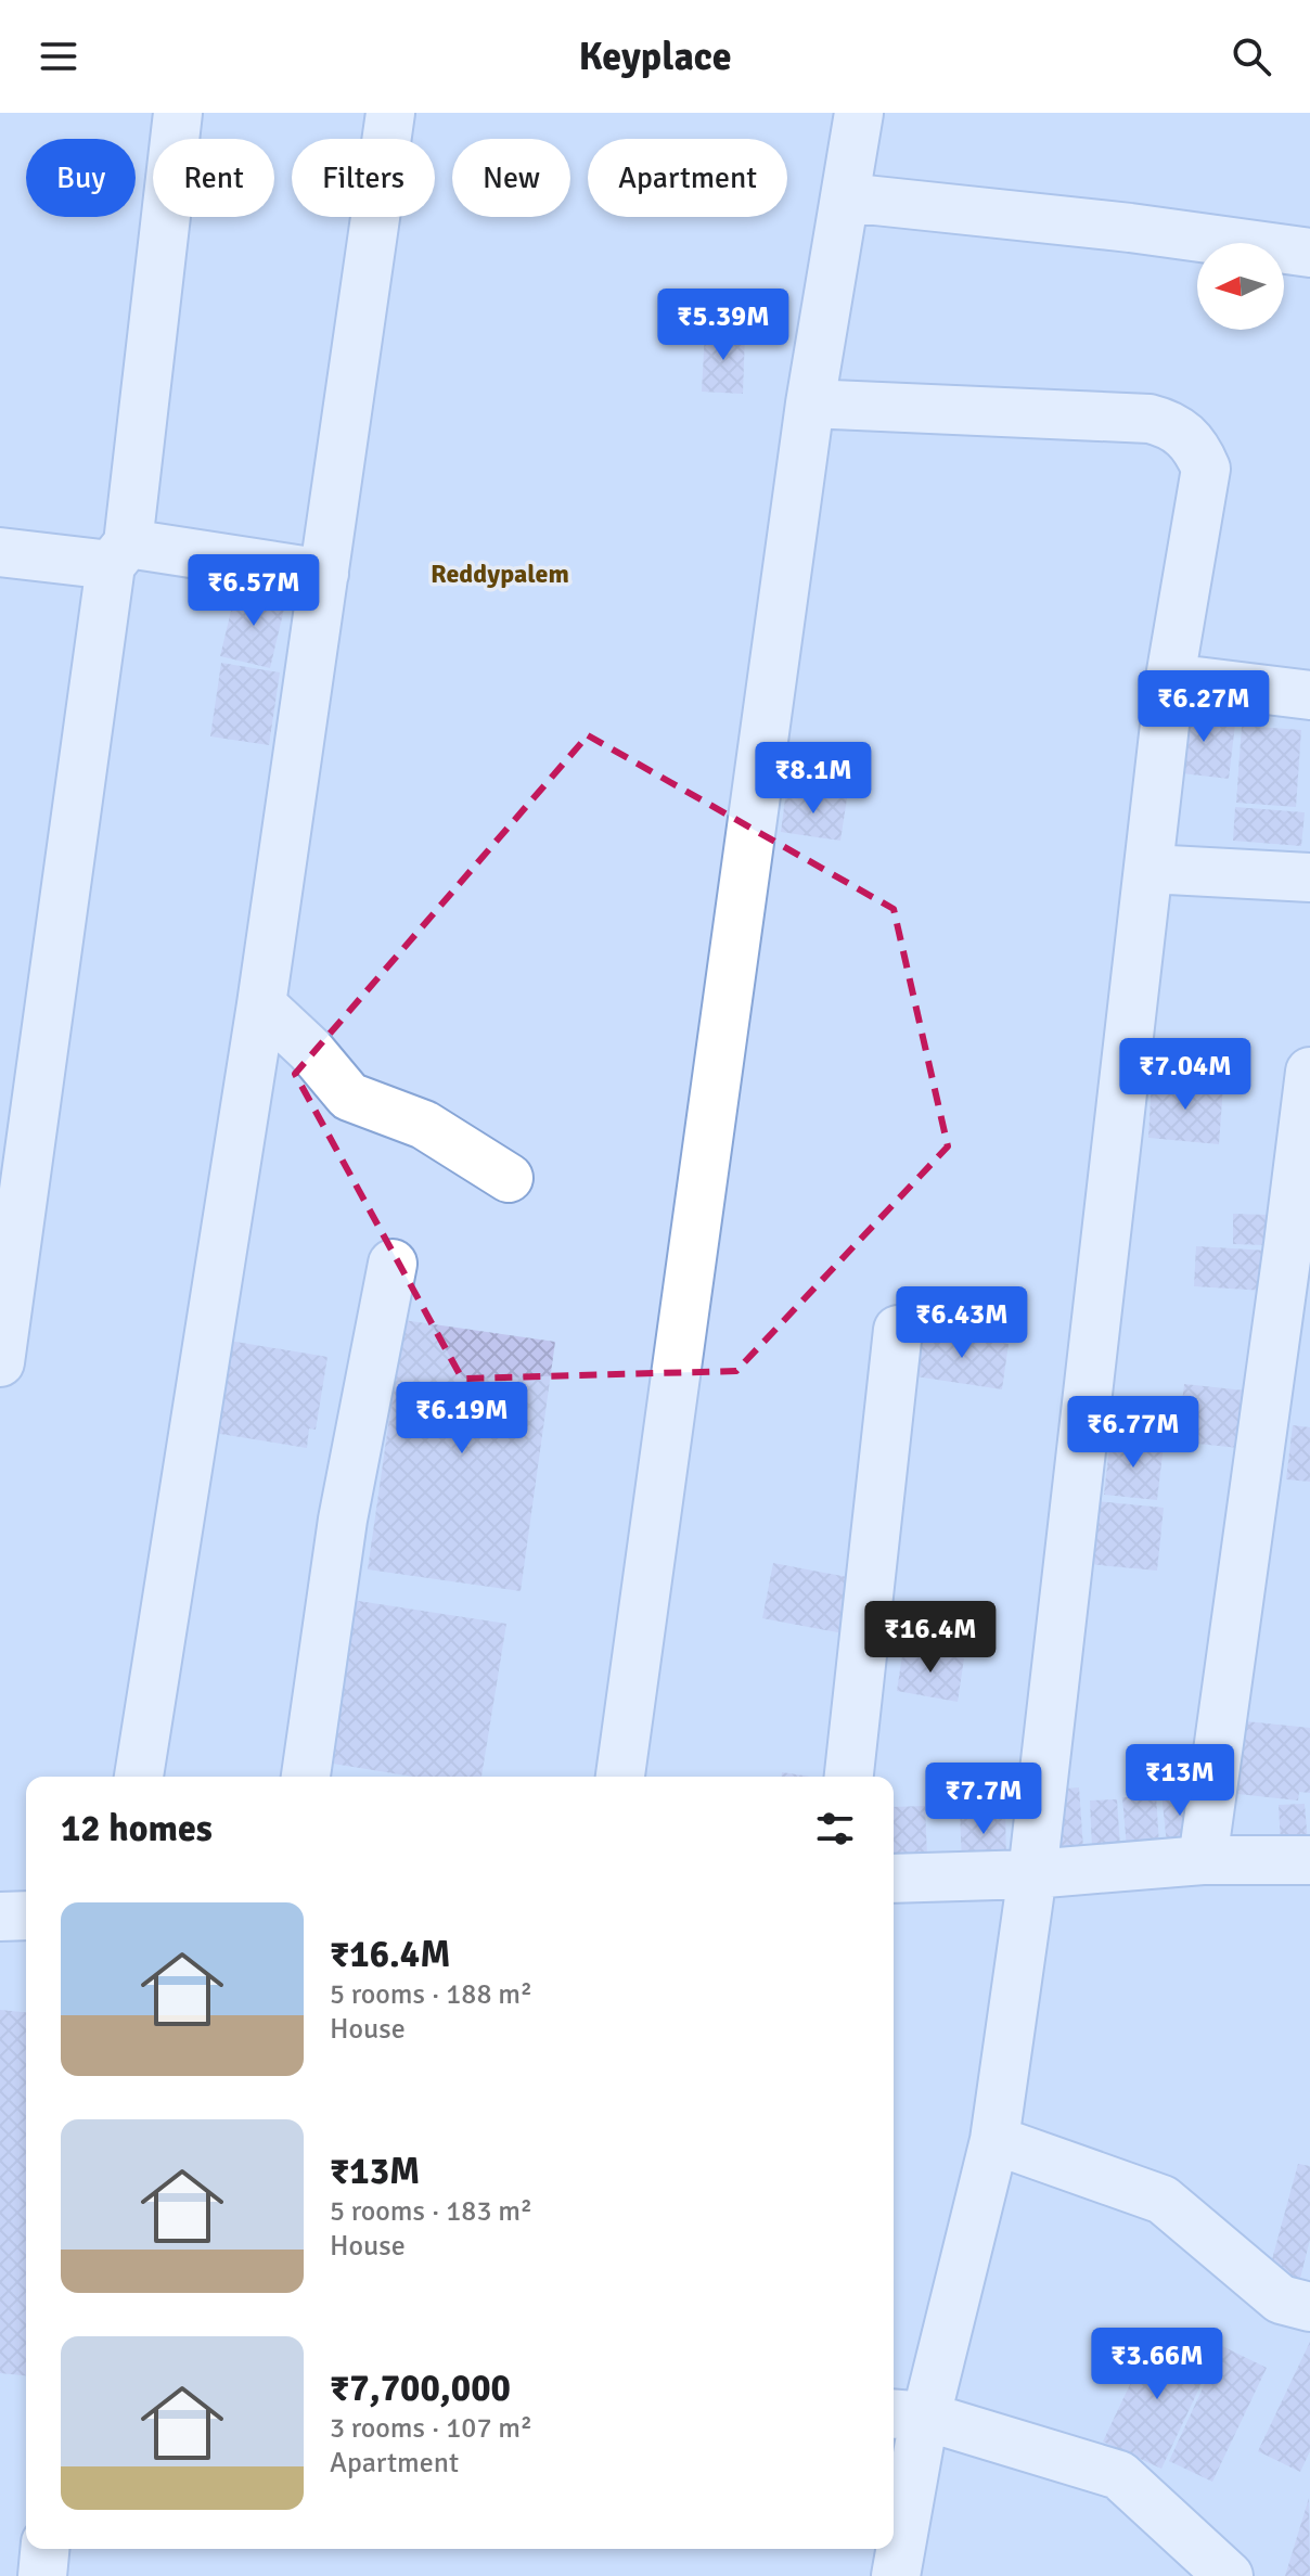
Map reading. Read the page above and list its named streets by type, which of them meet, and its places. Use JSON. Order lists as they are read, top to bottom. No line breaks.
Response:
{"districts":["Reddypalem"],"north":"left","page":{"header":"Keyplace","chip":["Buy","Rent","Filters","New","Apartment"],"price":["₹5.39M","₹6.57M","₹6.27M","₹8.1M","₹7.04M","₹6.43M","₹6.19M","₹6.77M","₹16.4M","₹13M","₹7.7M","₹3.66M"],"heading":"12 homes","list":[{"name":"₹16.4M","note":"5 rooms · 188 m² · House"},{"name":"₹13M","note":"5 rooms · 183 m² · House"},{"name":"₹7,700,000","note":"3 rooms · 107 m² · Apartment"}]}}
